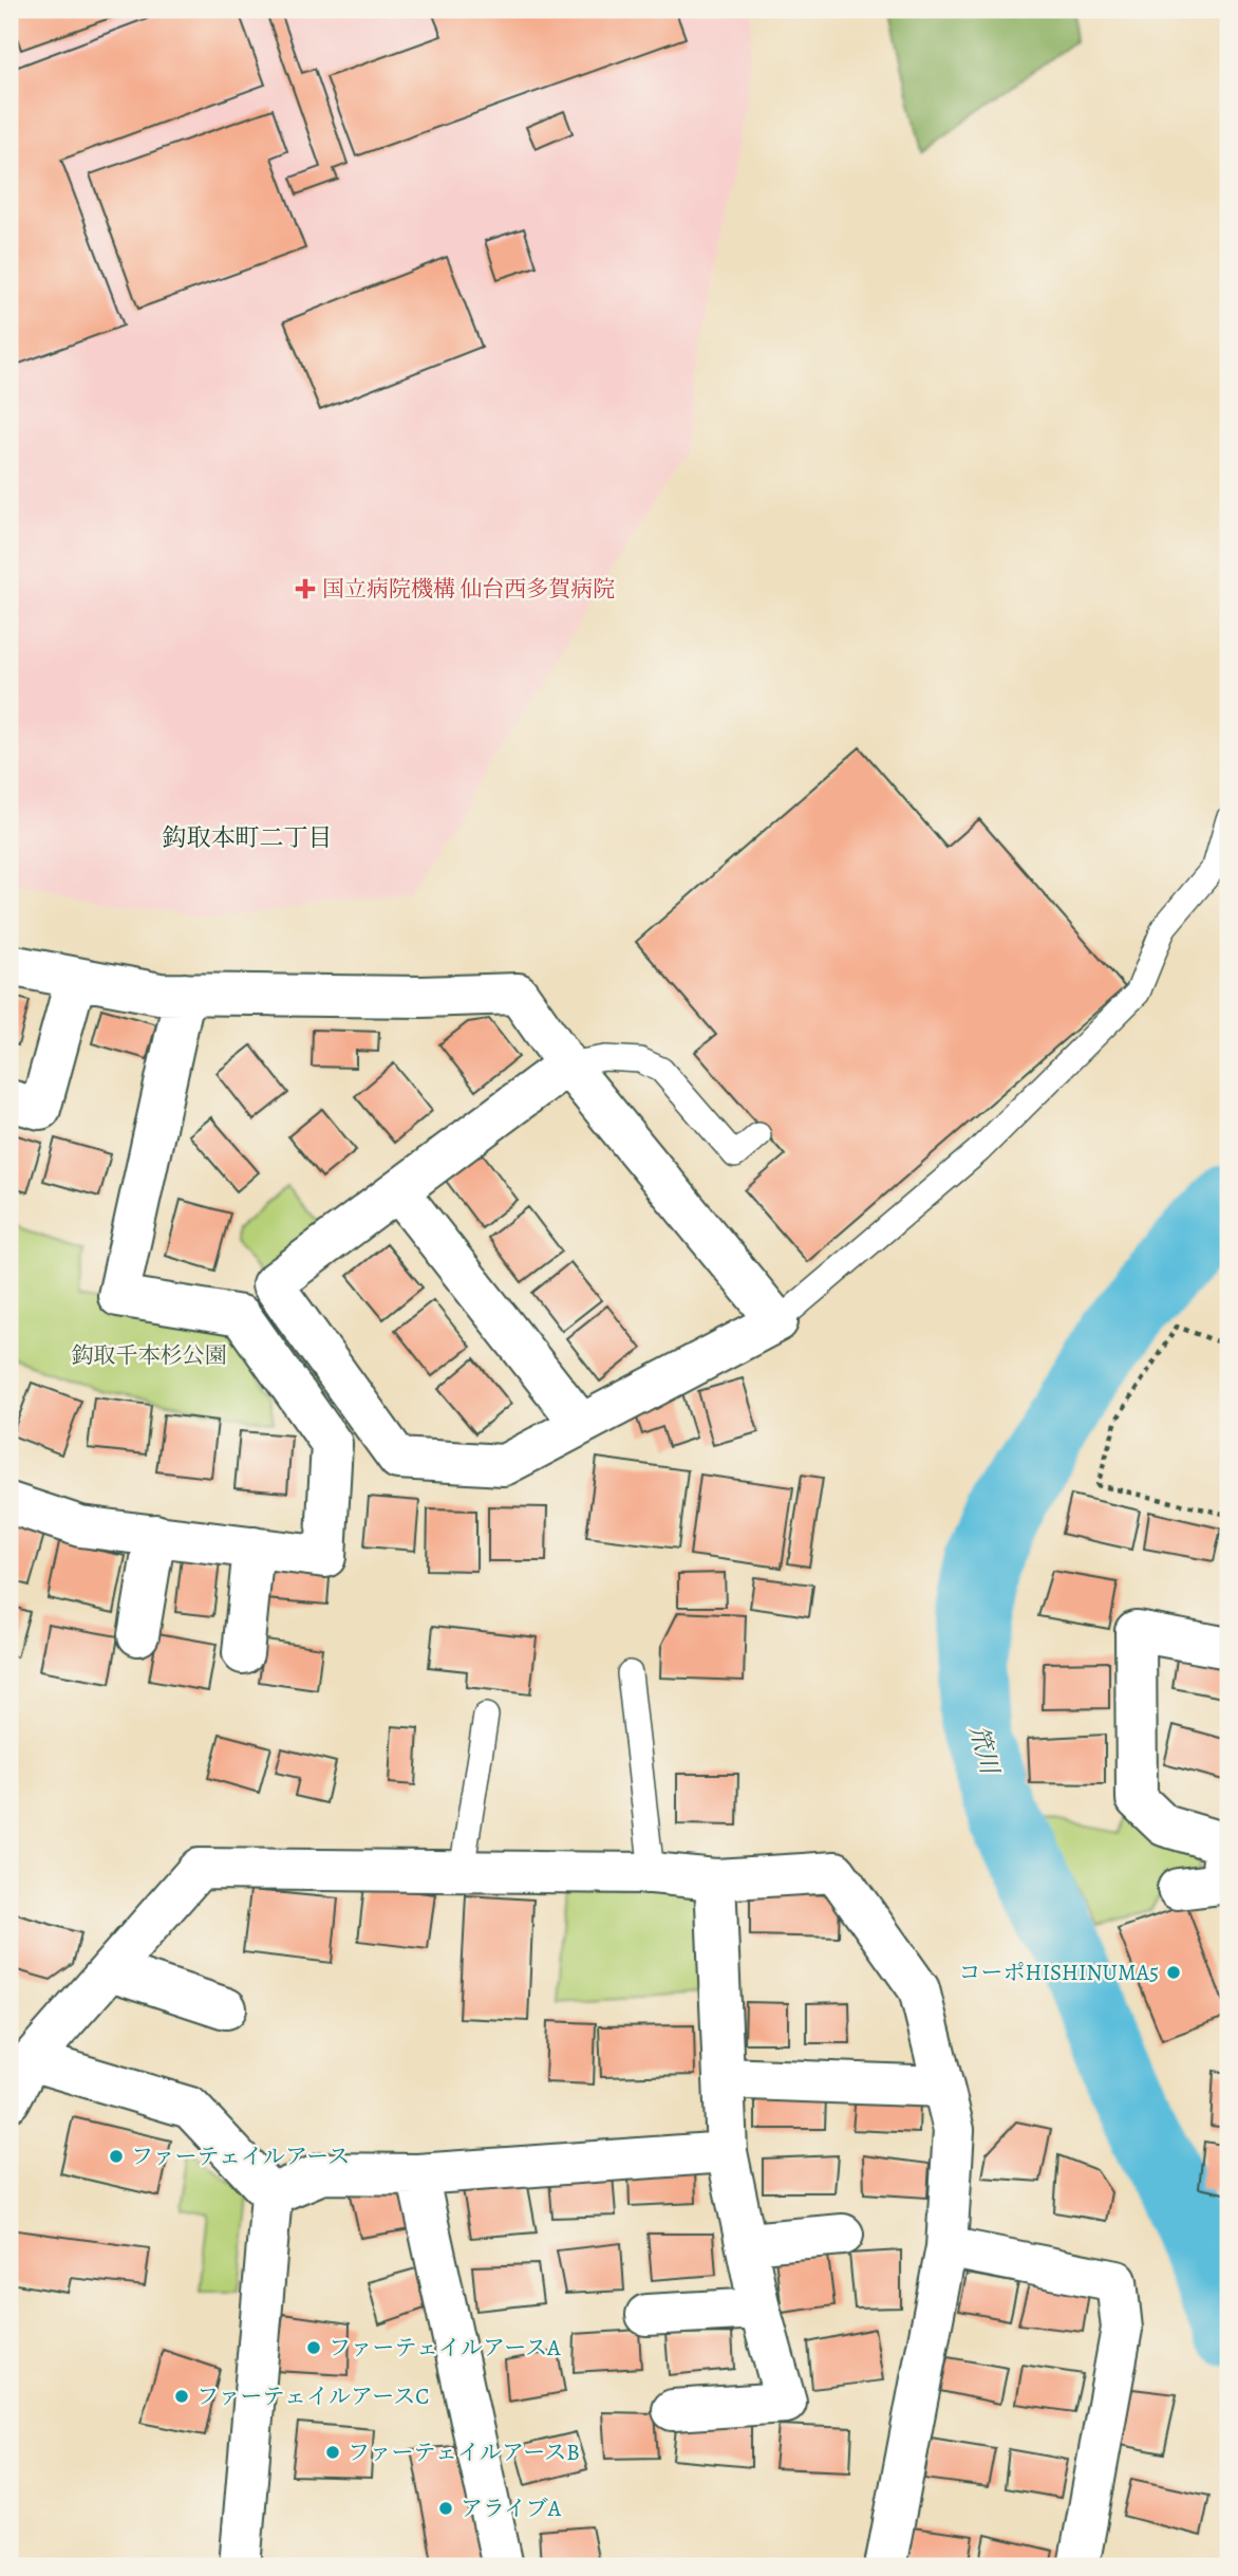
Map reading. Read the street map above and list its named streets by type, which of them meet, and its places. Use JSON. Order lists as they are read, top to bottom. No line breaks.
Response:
{"districts":["鈎取本町二丁目"],"water":["笊川"],"parks":["鈎取千本杉公園"],"places":{"health":["国立病院機構 仙台西多賀病院"],"other":["コーポHISHINUMA5","ファーテェイルアース","ファーテェイルアースA","ファーテェイルアースC","ファーテェイルアースB","アライブA"]}}
